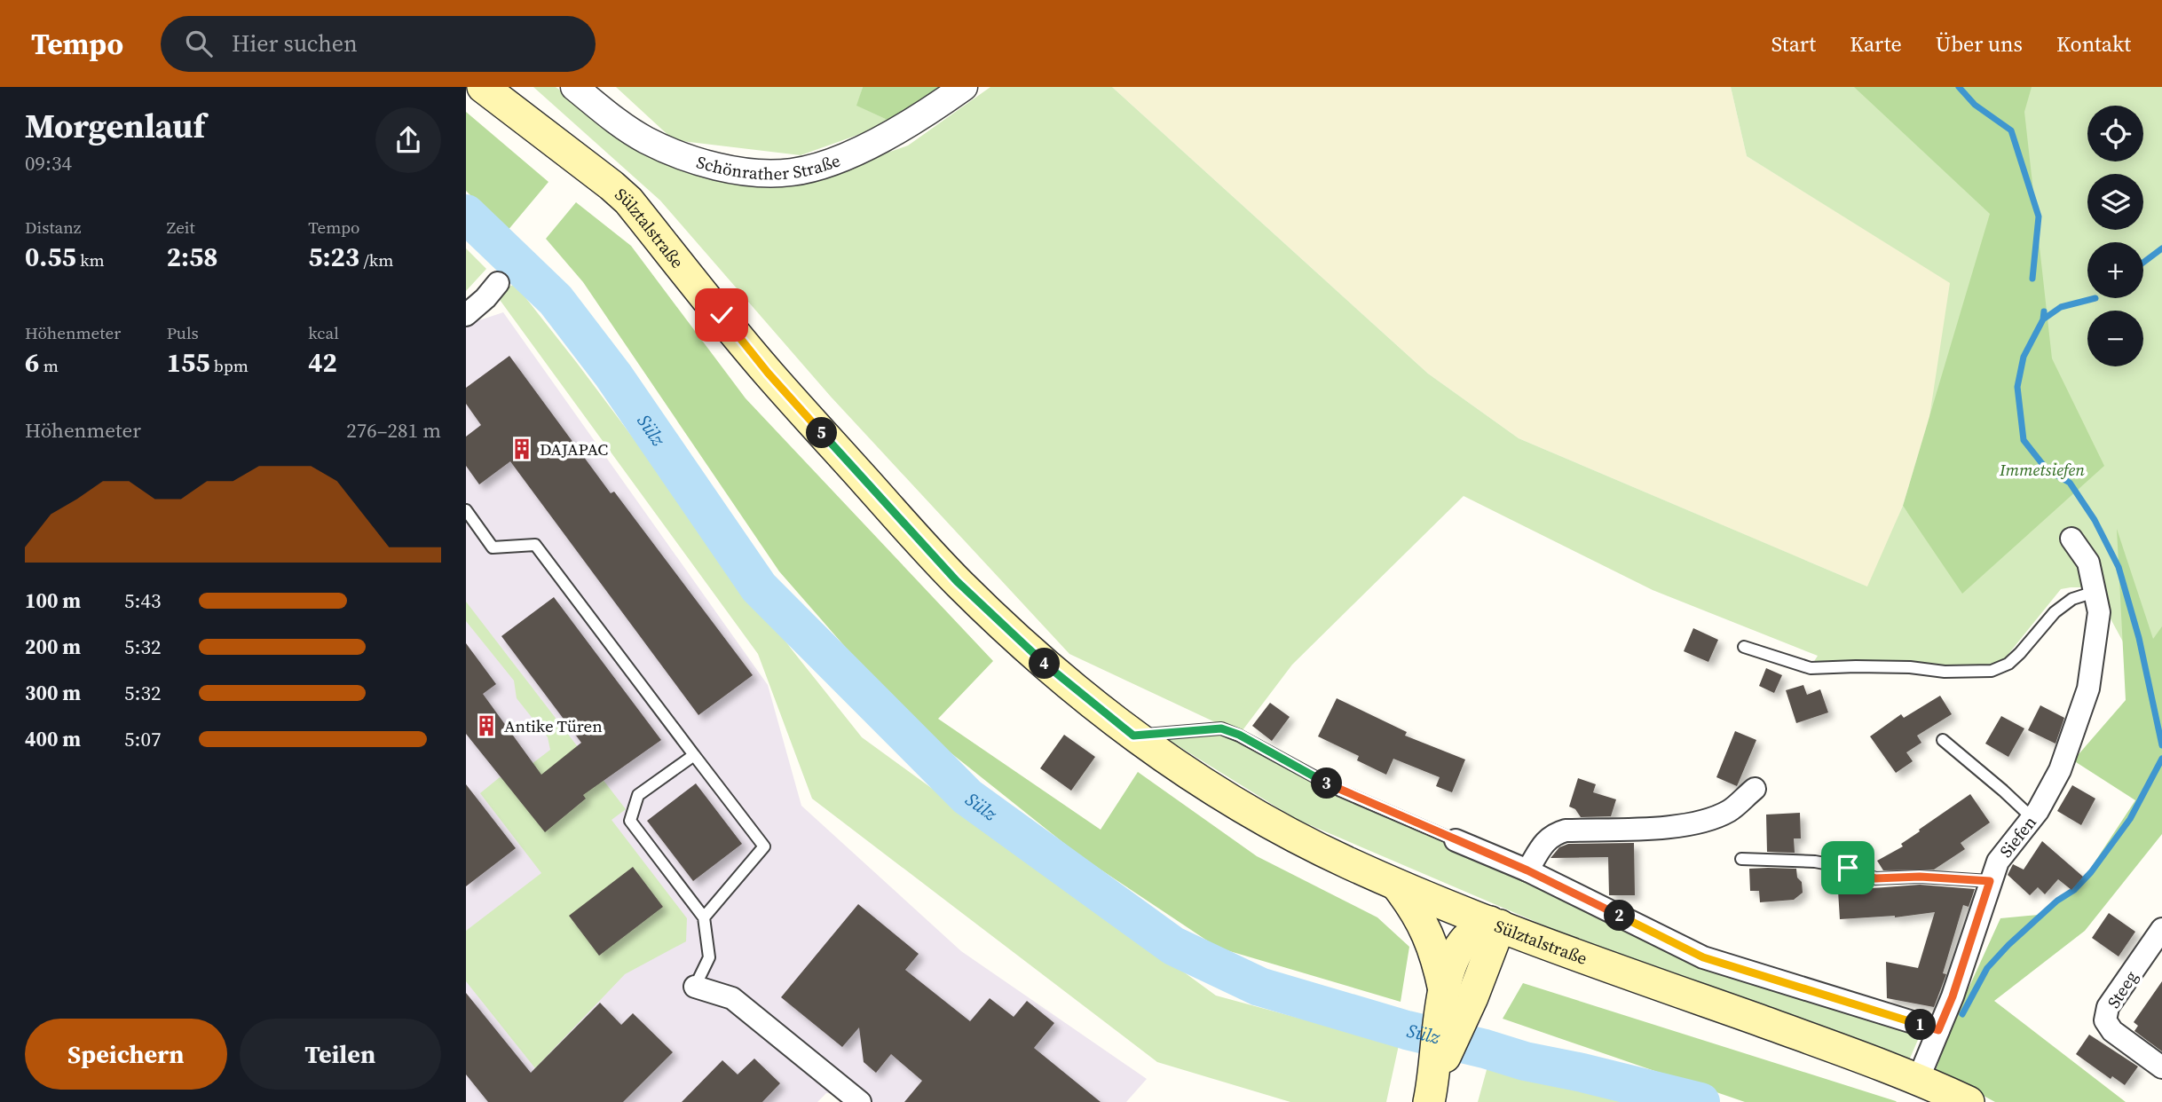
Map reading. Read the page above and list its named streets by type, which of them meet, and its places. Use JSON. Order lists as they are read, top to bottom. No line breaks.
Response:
{"streets":{"main road":["Sülztalstraße"],"street":["Schönrather Straße","Siefen","Steeg"]},"crossings":[["Sülztalstraße","Siefen"]],"water":["Sülz"],"parks":["Immetsiefen"],"places":{"building":["DAJAPAC","Antike Türen"]},"page":{"header":"Tempo","search":"Hier suchen","nav":["Start","Karte","Über uns","Kontakt"],"heading":["Morgenlauf","09:34"],"map_buttons":["+","−"],"stats":[["Distanz","0.55 km"],["Zeit","2:58"],["Tempo","5:23 /km"],["Höhenmeter","6 m"],["Puls","155 bpm"],["kcal","42"]],"chart":["Höhenmeter","276–281 m"],"pins":["5","4","3","2","1"],"list":[{"name":"100 m","note":"5:43"},{"name":"200 m","note":"5:32"},{"name":"300 m","note":"5:32"},{"name":"400 m","note":"5:07"}],"buttons":["Speichern","Teilen"]}}
